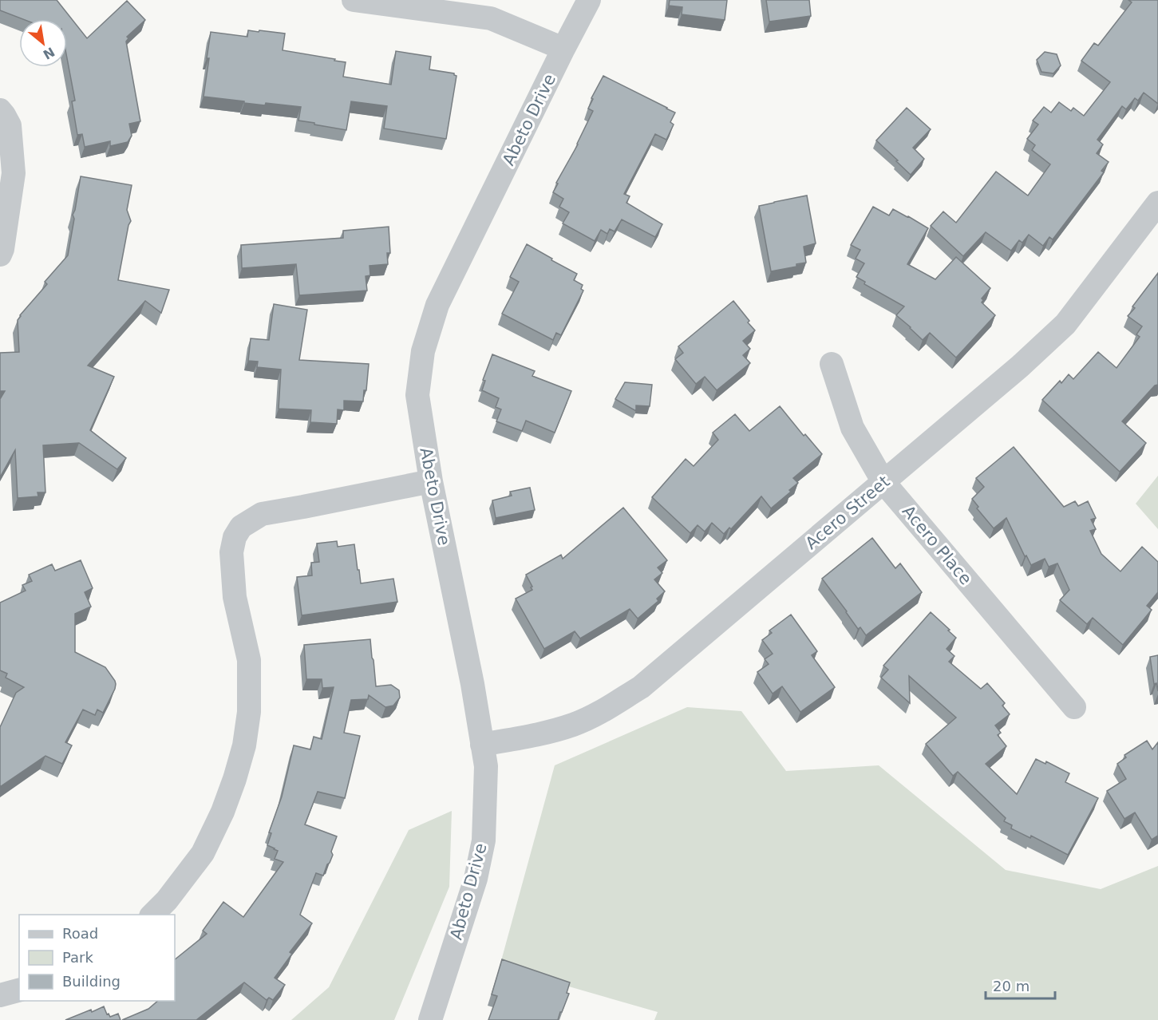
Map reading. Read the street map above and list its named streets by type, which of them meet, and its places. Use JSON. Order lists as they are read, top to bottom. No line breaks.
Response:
{"streets":{"street":["Abeto Drive","Acero Street","Acero Place"]},"crossings":[["Abeto Drive","Acero Street"],["Acero Street","Acero Place"]],"legend":["Road","Park","Building"],"scale_bar":"20 m","north":"bottom right"}
